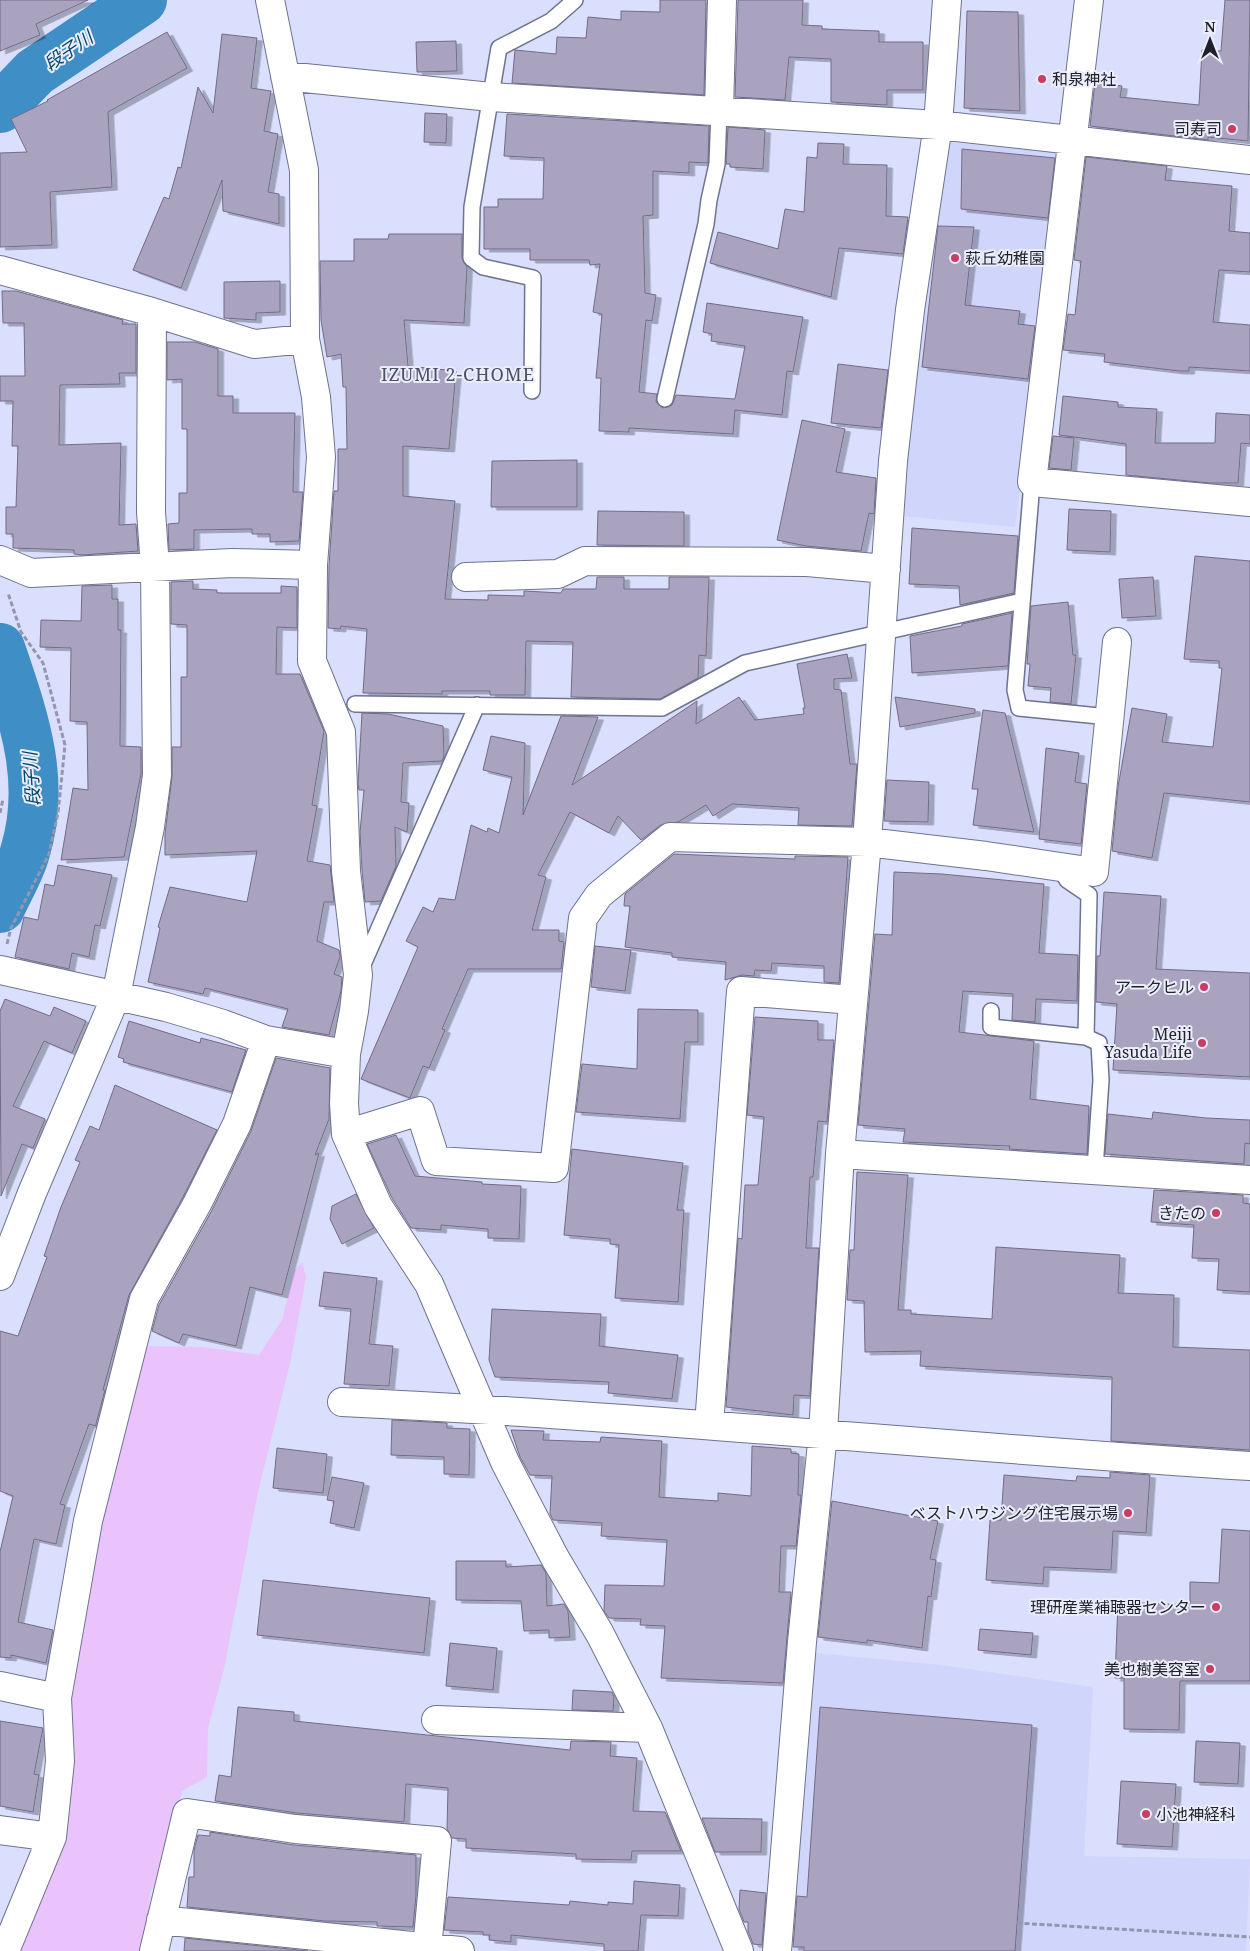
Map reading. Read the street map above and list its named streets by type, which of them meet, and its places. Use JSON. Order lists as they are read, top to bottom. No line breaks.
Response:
{"districts":["IZUMI 2-CHOME"],"water":["段子川"],"places":["和泉神社","司寿司","萩丘幼稚園","アークヒル","Meiji Yasuda Life","きたの","ベストハウジング住宅展示場","理研産業補聴器センター","美也樹美容室","小池神経科"],"north":"top"}
